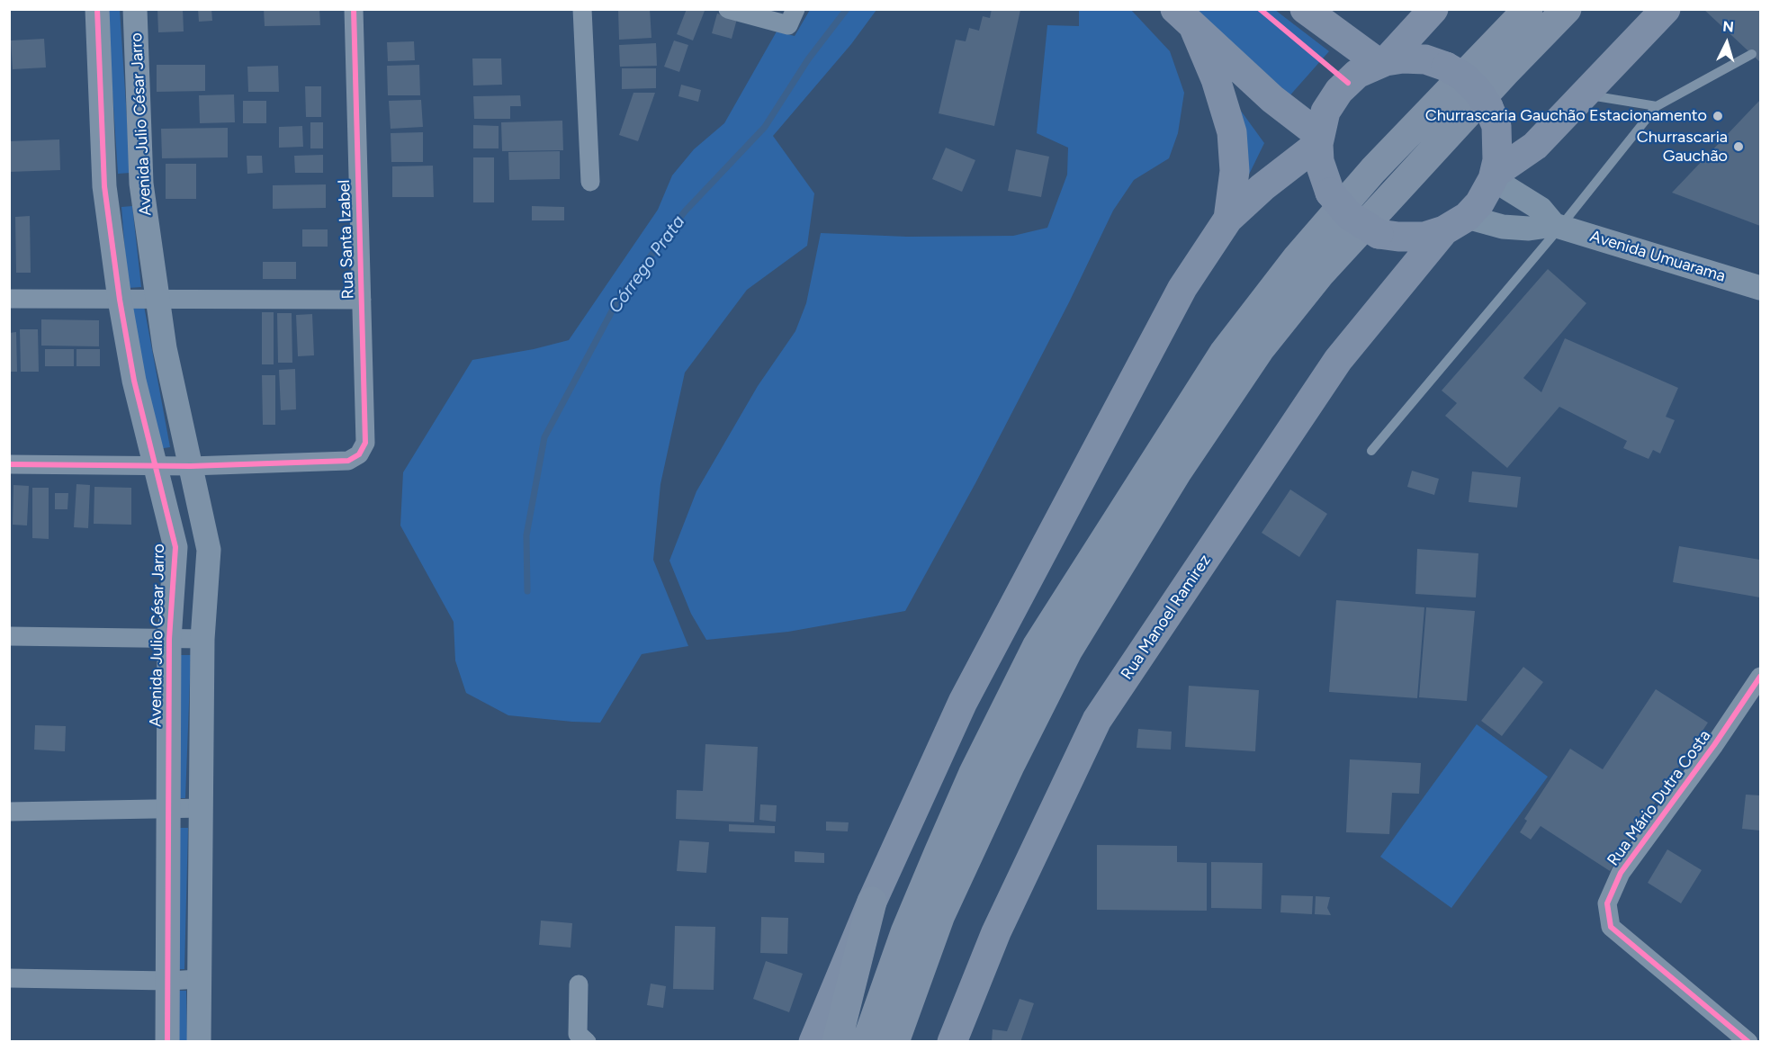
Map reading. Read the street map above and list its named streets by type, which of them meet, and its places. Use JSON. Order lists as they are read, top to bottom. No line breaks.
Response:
{"streets":{"main road":["Rua Manoel Ramirez"],"street":["Avenida Julio César Jarro","Rua Santa Izabel","Avenida Umuarama","Rua Mário Dutra Costa"]},"crossings":[["Avenida Julio César Jarro","Rua Santa Izabel"],["Avenida Umuarama","Rua Manoel Ramirez"]],"water":["Córrego Prata"],"places":["Churrascaria Gauchão Estacionamento","Churrascaria Gauchão"],"north":"top"}
